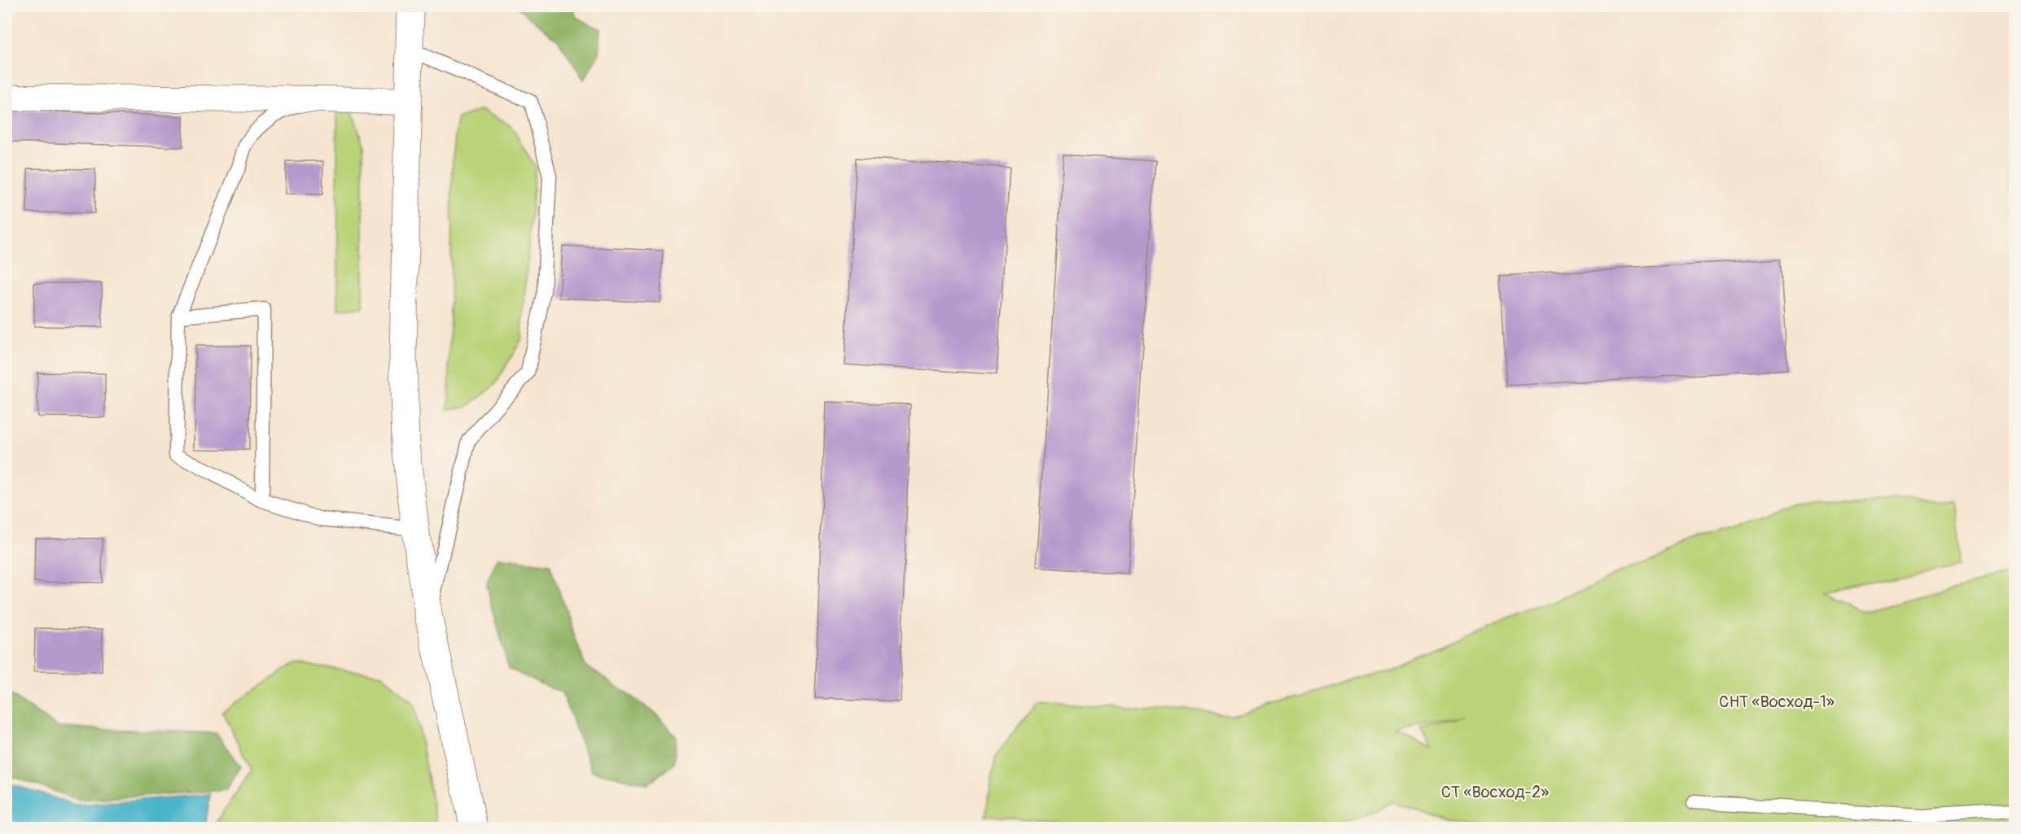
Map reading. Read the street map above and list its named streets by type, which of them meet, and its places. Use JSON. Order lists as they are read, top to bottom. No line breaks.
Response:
{"parks":["СНТ «Восход-1»","СТ «Восход-2»"]}
